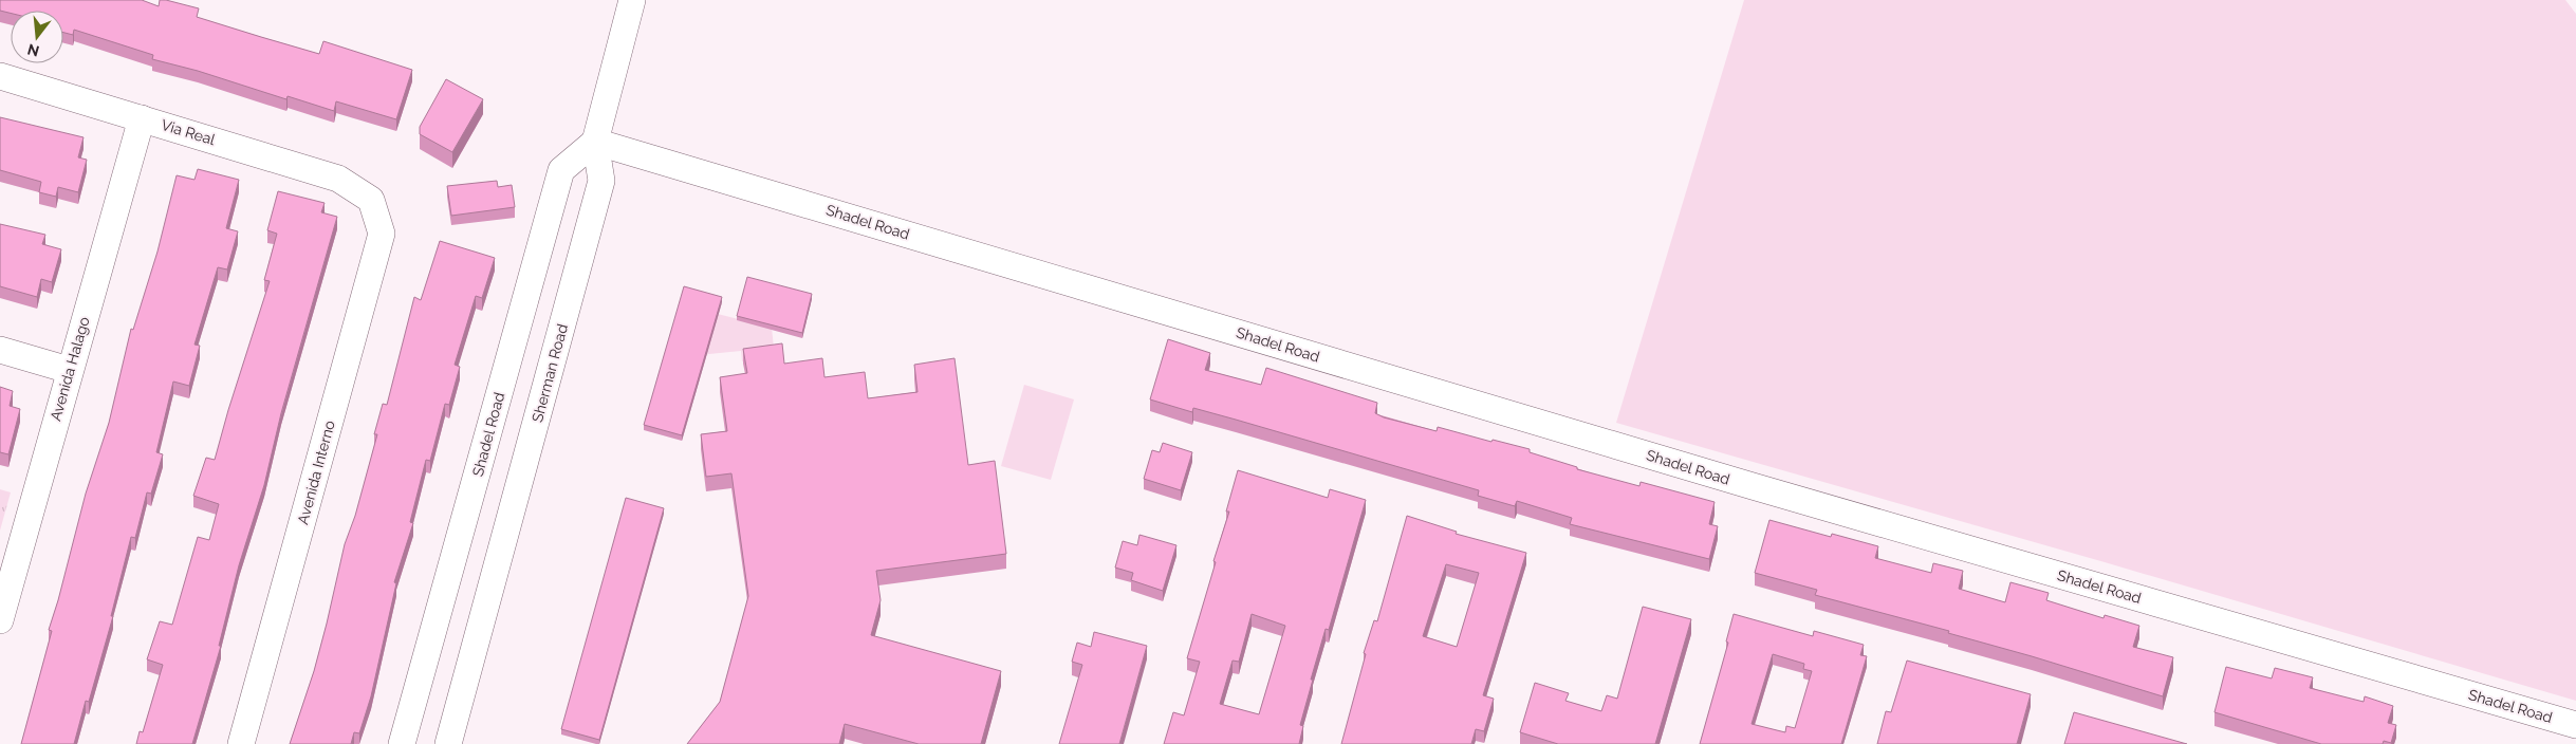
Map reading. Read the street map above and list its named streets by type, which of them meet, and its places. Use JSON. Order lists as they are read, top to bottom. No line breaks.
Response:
{"streets":{"street":["Via Real","Shadel Road","Avenida Halago","Sherman Road","Avenida Interno"]},"crossings":[["Via Real","Avenida Halago"],["Via Real","Avenida Interno"],["Shadel Road","Sherman Road"]],"north":"bottom"}
